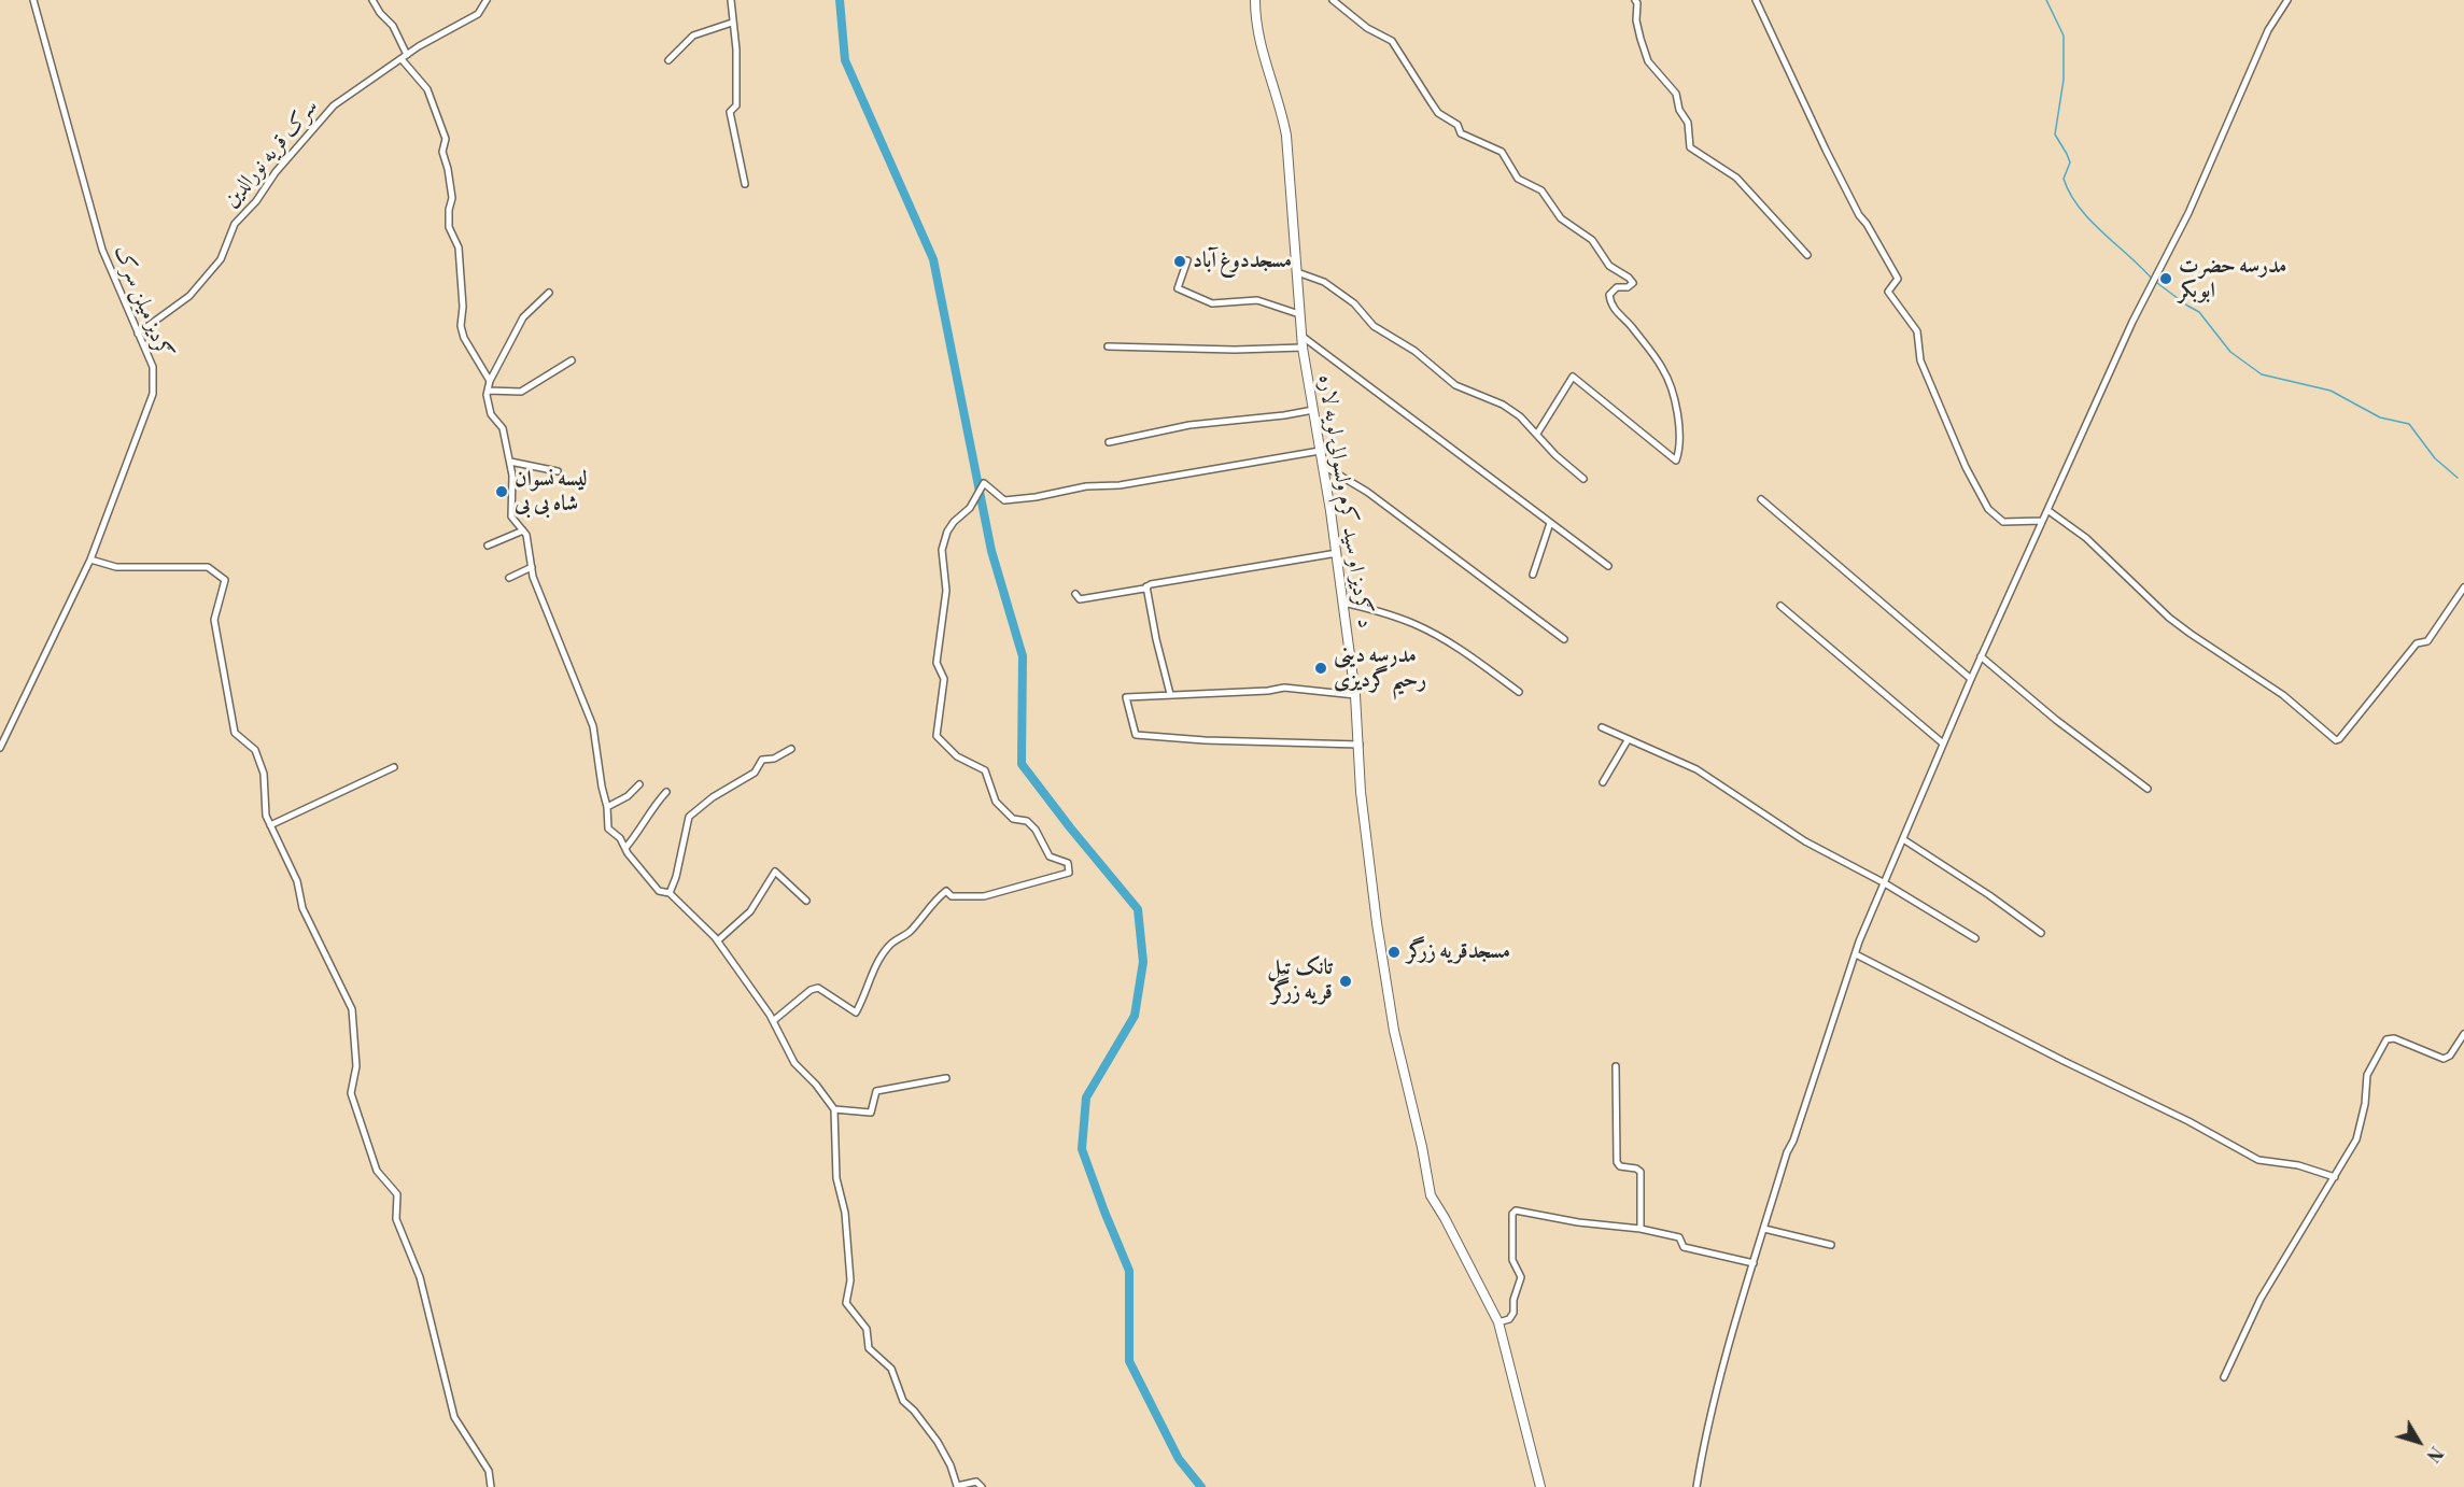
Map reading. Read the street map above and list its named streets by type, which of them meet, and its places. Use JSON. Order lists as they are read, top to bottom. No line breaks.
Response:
{"streets":{"highway":["د ګردیز او سید کرم ولسوالۍ لویه لاره"],"street":["سرک قریه نورالدین","ګردیز میلن سرک"]},"crossings":[["سرک قریه نورالدین","ګردیز میلن سرک"]],"places":["مسجددوغ آباد","مدرسه حضرت ابوبکر","لیسه نسوان شاه بی بی","مدرسه دینی رحیم گردیزی","مسجدقریه زرگر","تانک تیل قریه زرگر"],"north":"bottom right"}
